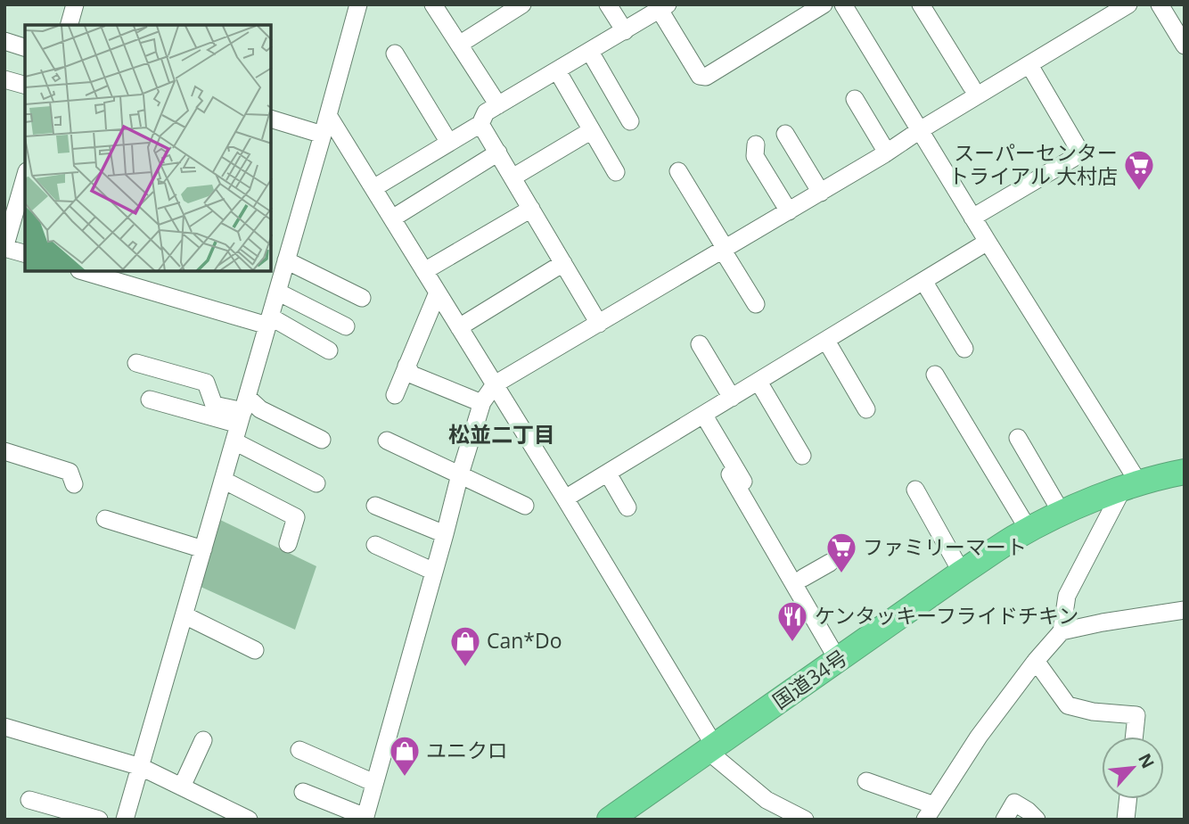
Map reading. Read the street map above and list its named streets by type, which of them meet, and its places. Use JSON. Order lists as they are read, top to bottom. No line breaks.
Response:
{"streets":{"highway":["国道34号"]},"districts":["松並二丁目"],"places":{"supermarket":["スーパーセンター トライアル 大村店","ファミリーマート"],"restaurant":["ケンタッキーフライドチキン"],"shop":["Can*Do","ユニクロ"]},"north":"top right"}
